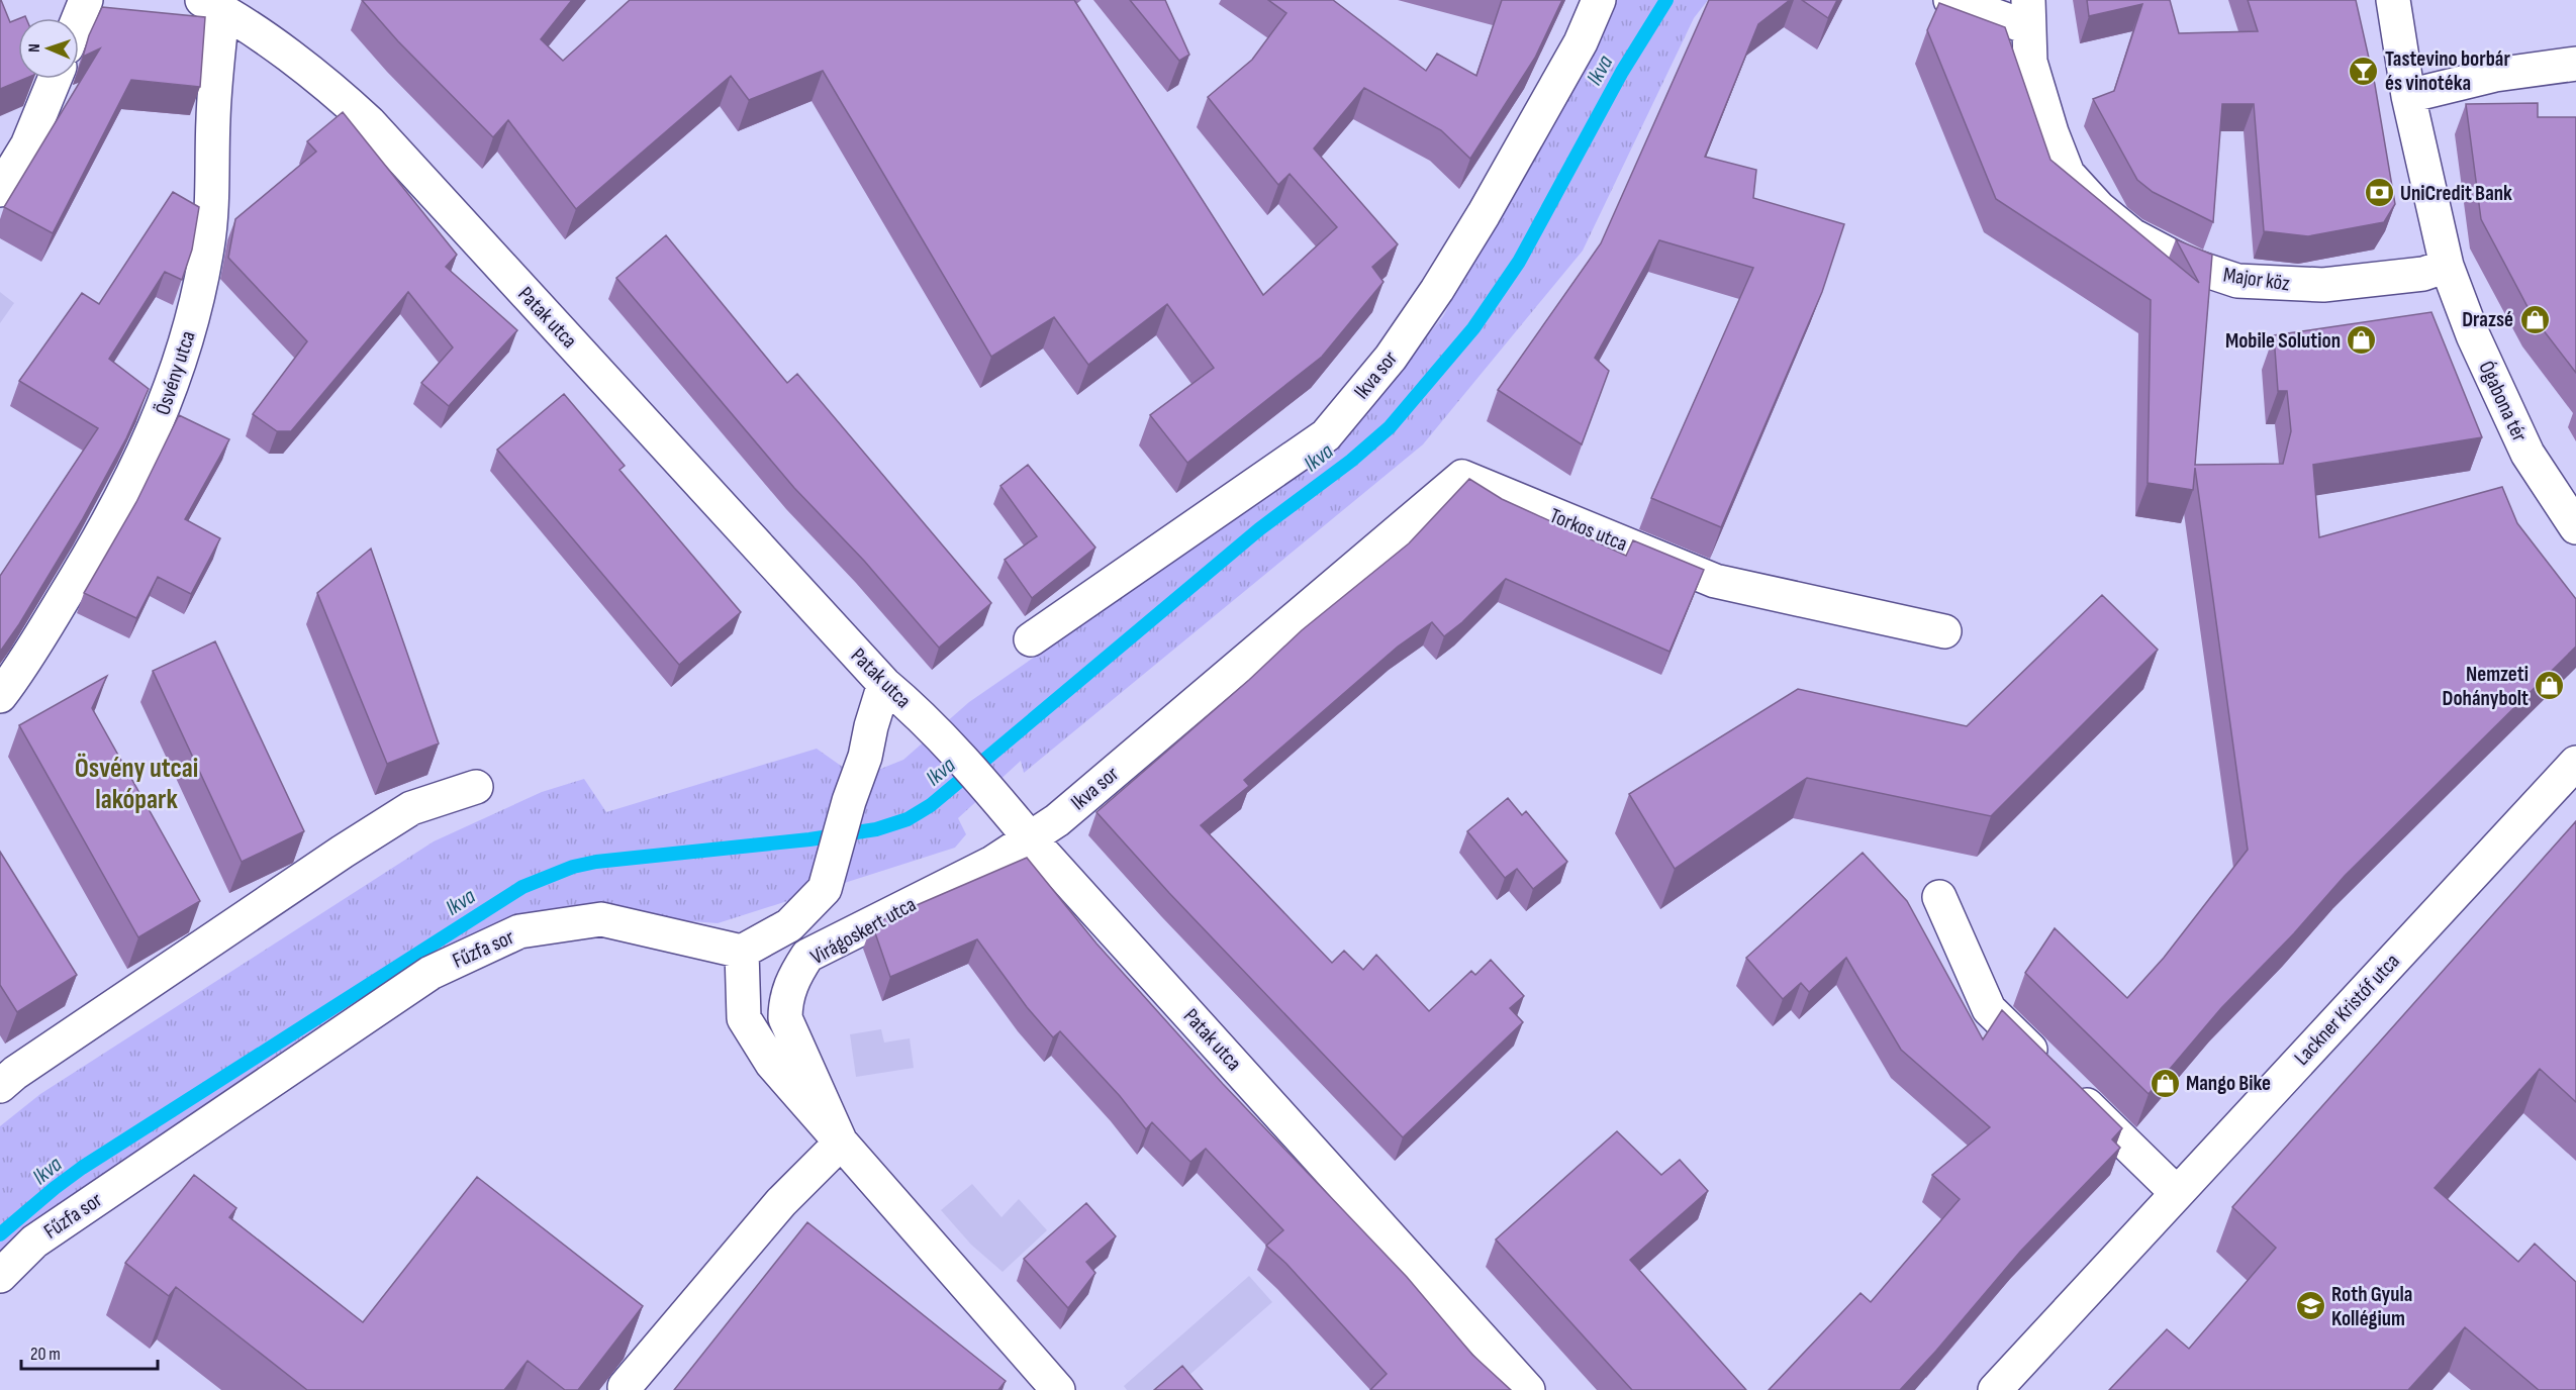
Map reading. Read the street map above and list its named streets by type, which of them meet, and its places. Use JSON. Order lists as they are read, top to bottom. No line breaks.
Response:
{"streets":{"street":["Major köz","Patak utca","Ösvény utca","Ikva sor","Ógabona tér","Torkos utca","Virágoskert utca","Fűzfa sor","Lackner Kristóf utca"]},"crossings":[["Major köz","Ógabona tér"],["Patak utca","Ösvény utca"],["Patak utca","Ikva sor"],["Patak utca","Virágoskert utca"],["Ikva sor","Torkos utca"],["Ikva sor","Virágoskert utca"],["Virágoskert utca","Fűzfa sor"]],"districts":["Ösvény utcai lakópark"],"water":["Ikva"],"places":{"bar":["Tastevino borbár és vinotéka"],"bank":["UniCredit Bank"],"shop":["Drazsé","Mobile Solution","Nemzeti Dohánybolt","Mango Bike"],"school or university":["Roth Gyula Kollégium"]},"scale_bar":"20 m","north":"left"}
